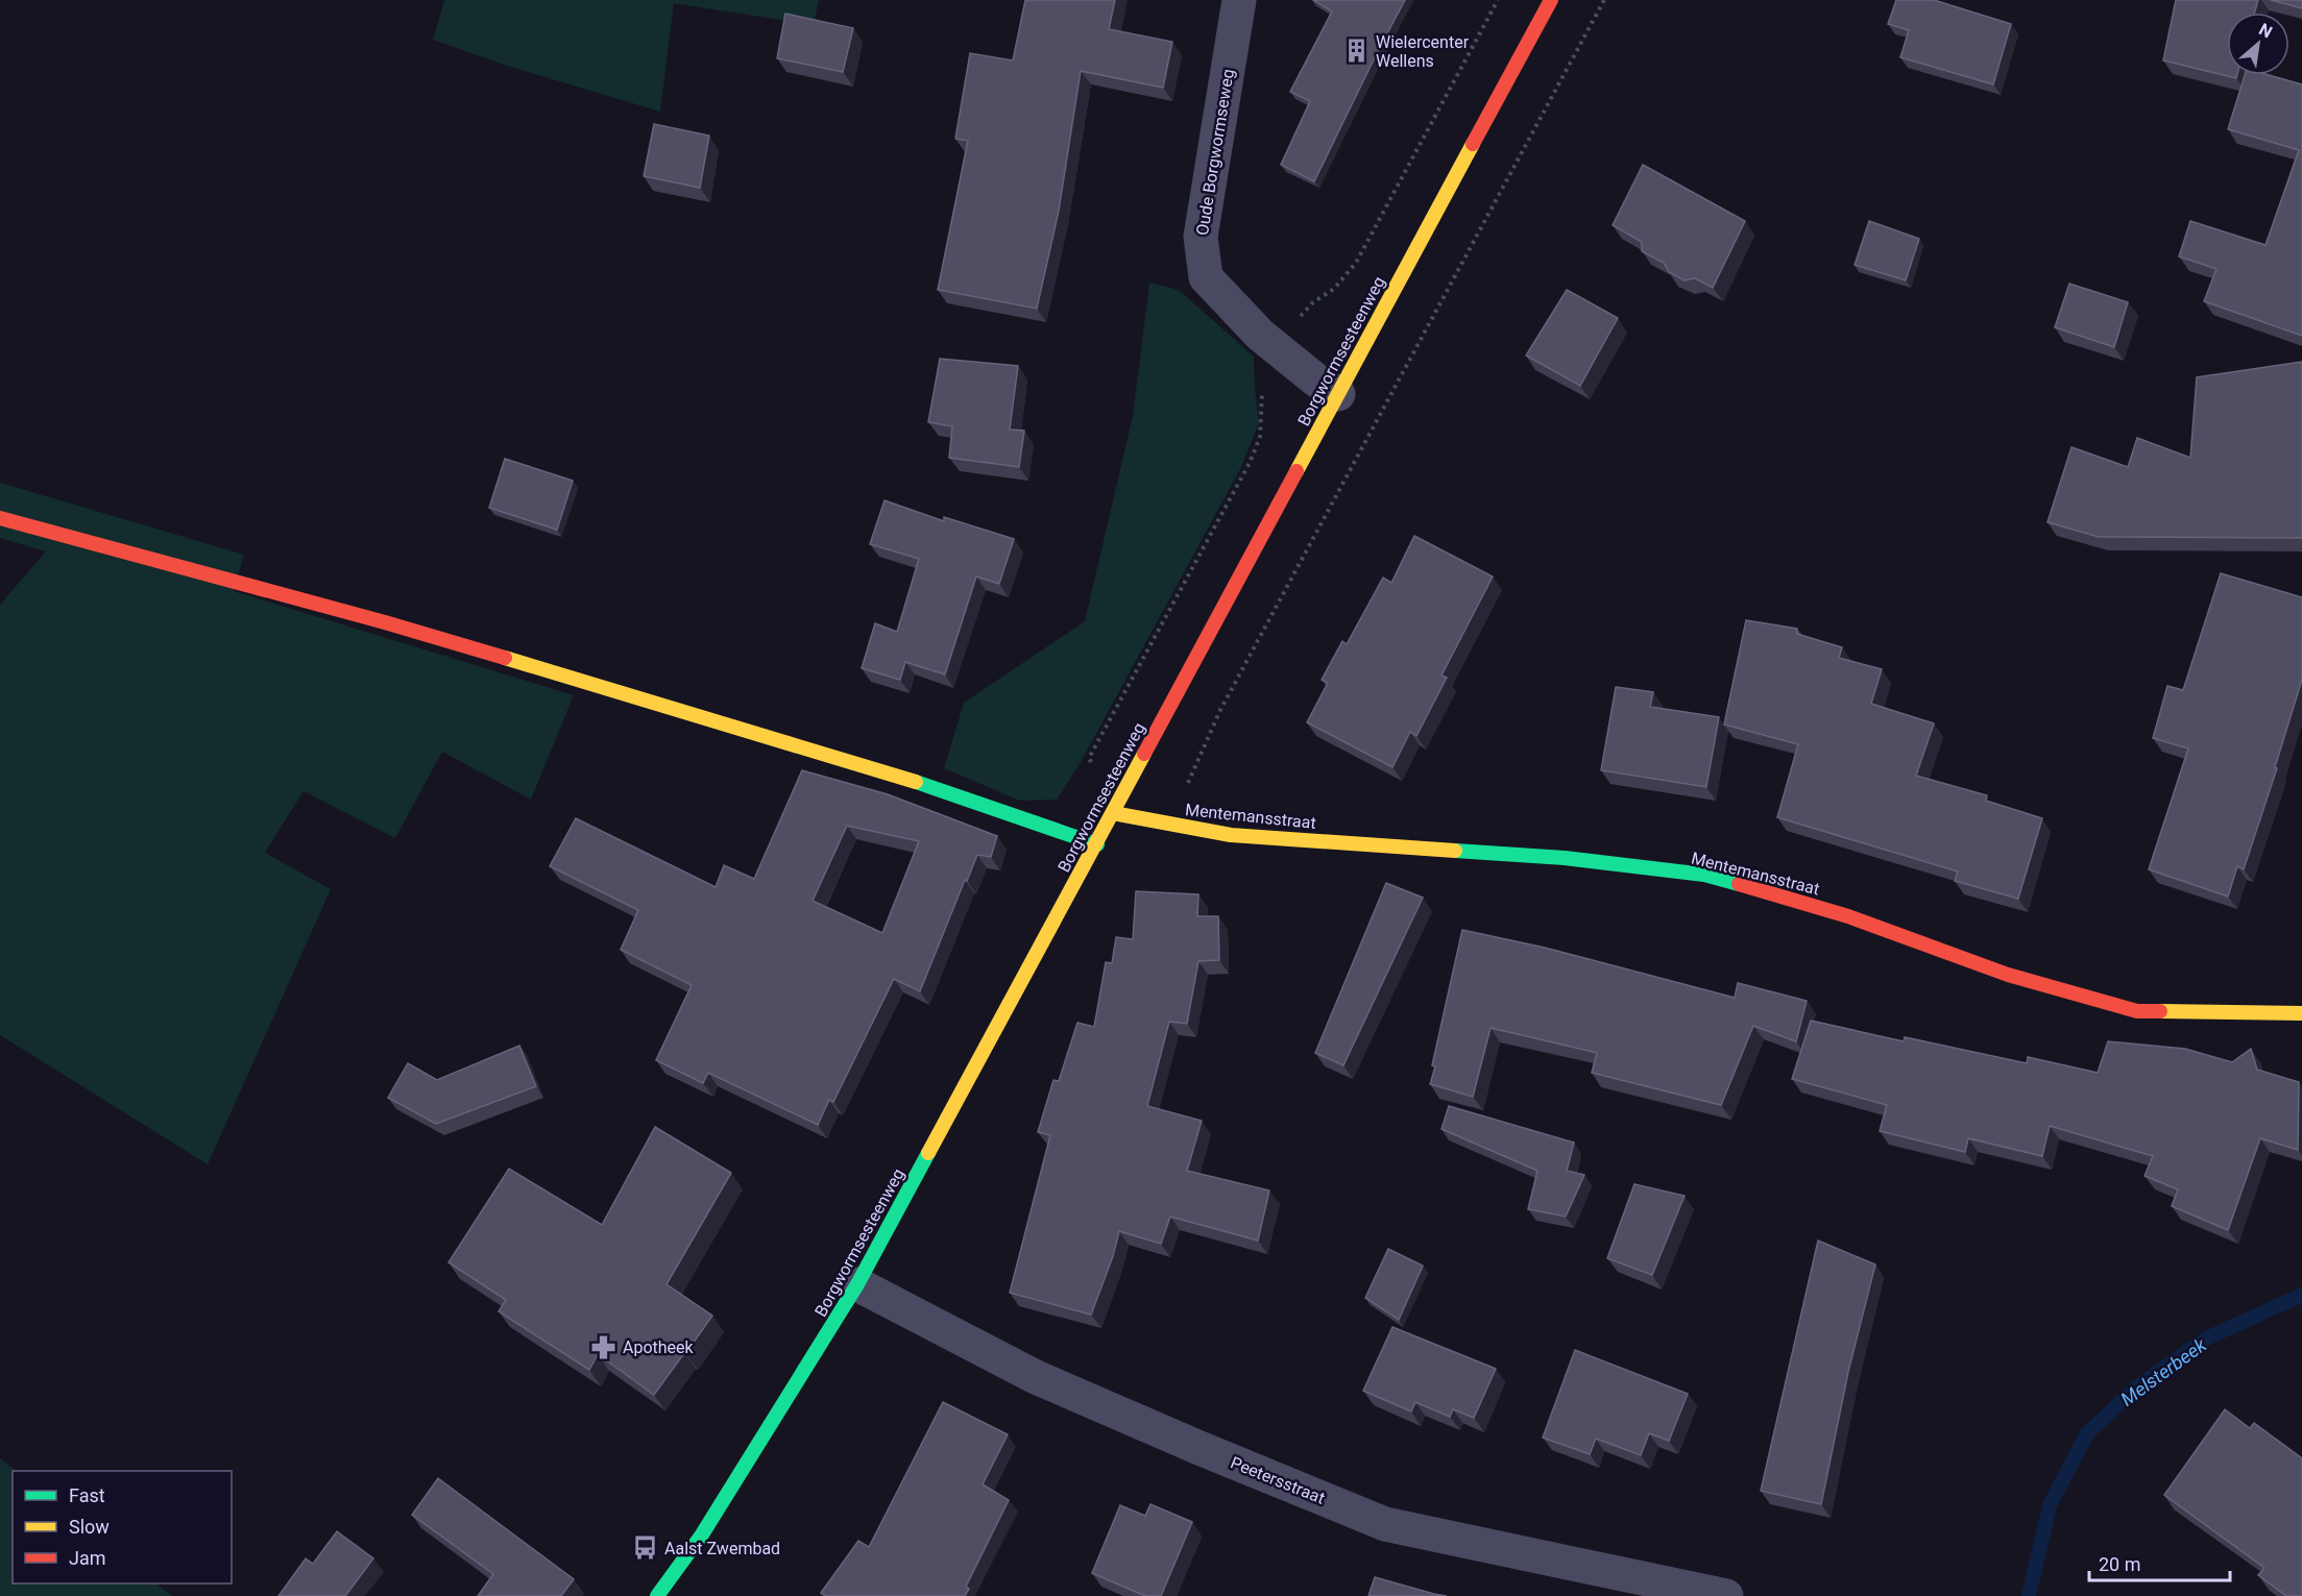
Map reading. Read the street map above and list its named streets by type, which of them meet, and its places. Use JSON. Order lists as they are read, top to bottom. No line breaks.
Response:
{"streets":{"street":["Oude Borgwormseweg","Borgwormsesteenweg","Mentemansstraat","Peetersstraat"]},"crossings":[["Oude Borgwormseweg","Borgwormsesteenweg"],["Borgwormsesteenweg","Mentemansstraat"],["Borgwormsesteenweg","Peetersstraat"]],"water":["Melsterbeek"],"places":{"building":["Wielercenter Wellens"],"pharmacy":["Apotheek"],"bus stop":["Aalst Zwembad"]},"legend":["Fast","Slow","Jam"],"scale_bar":"20 m","north":"top right"}
